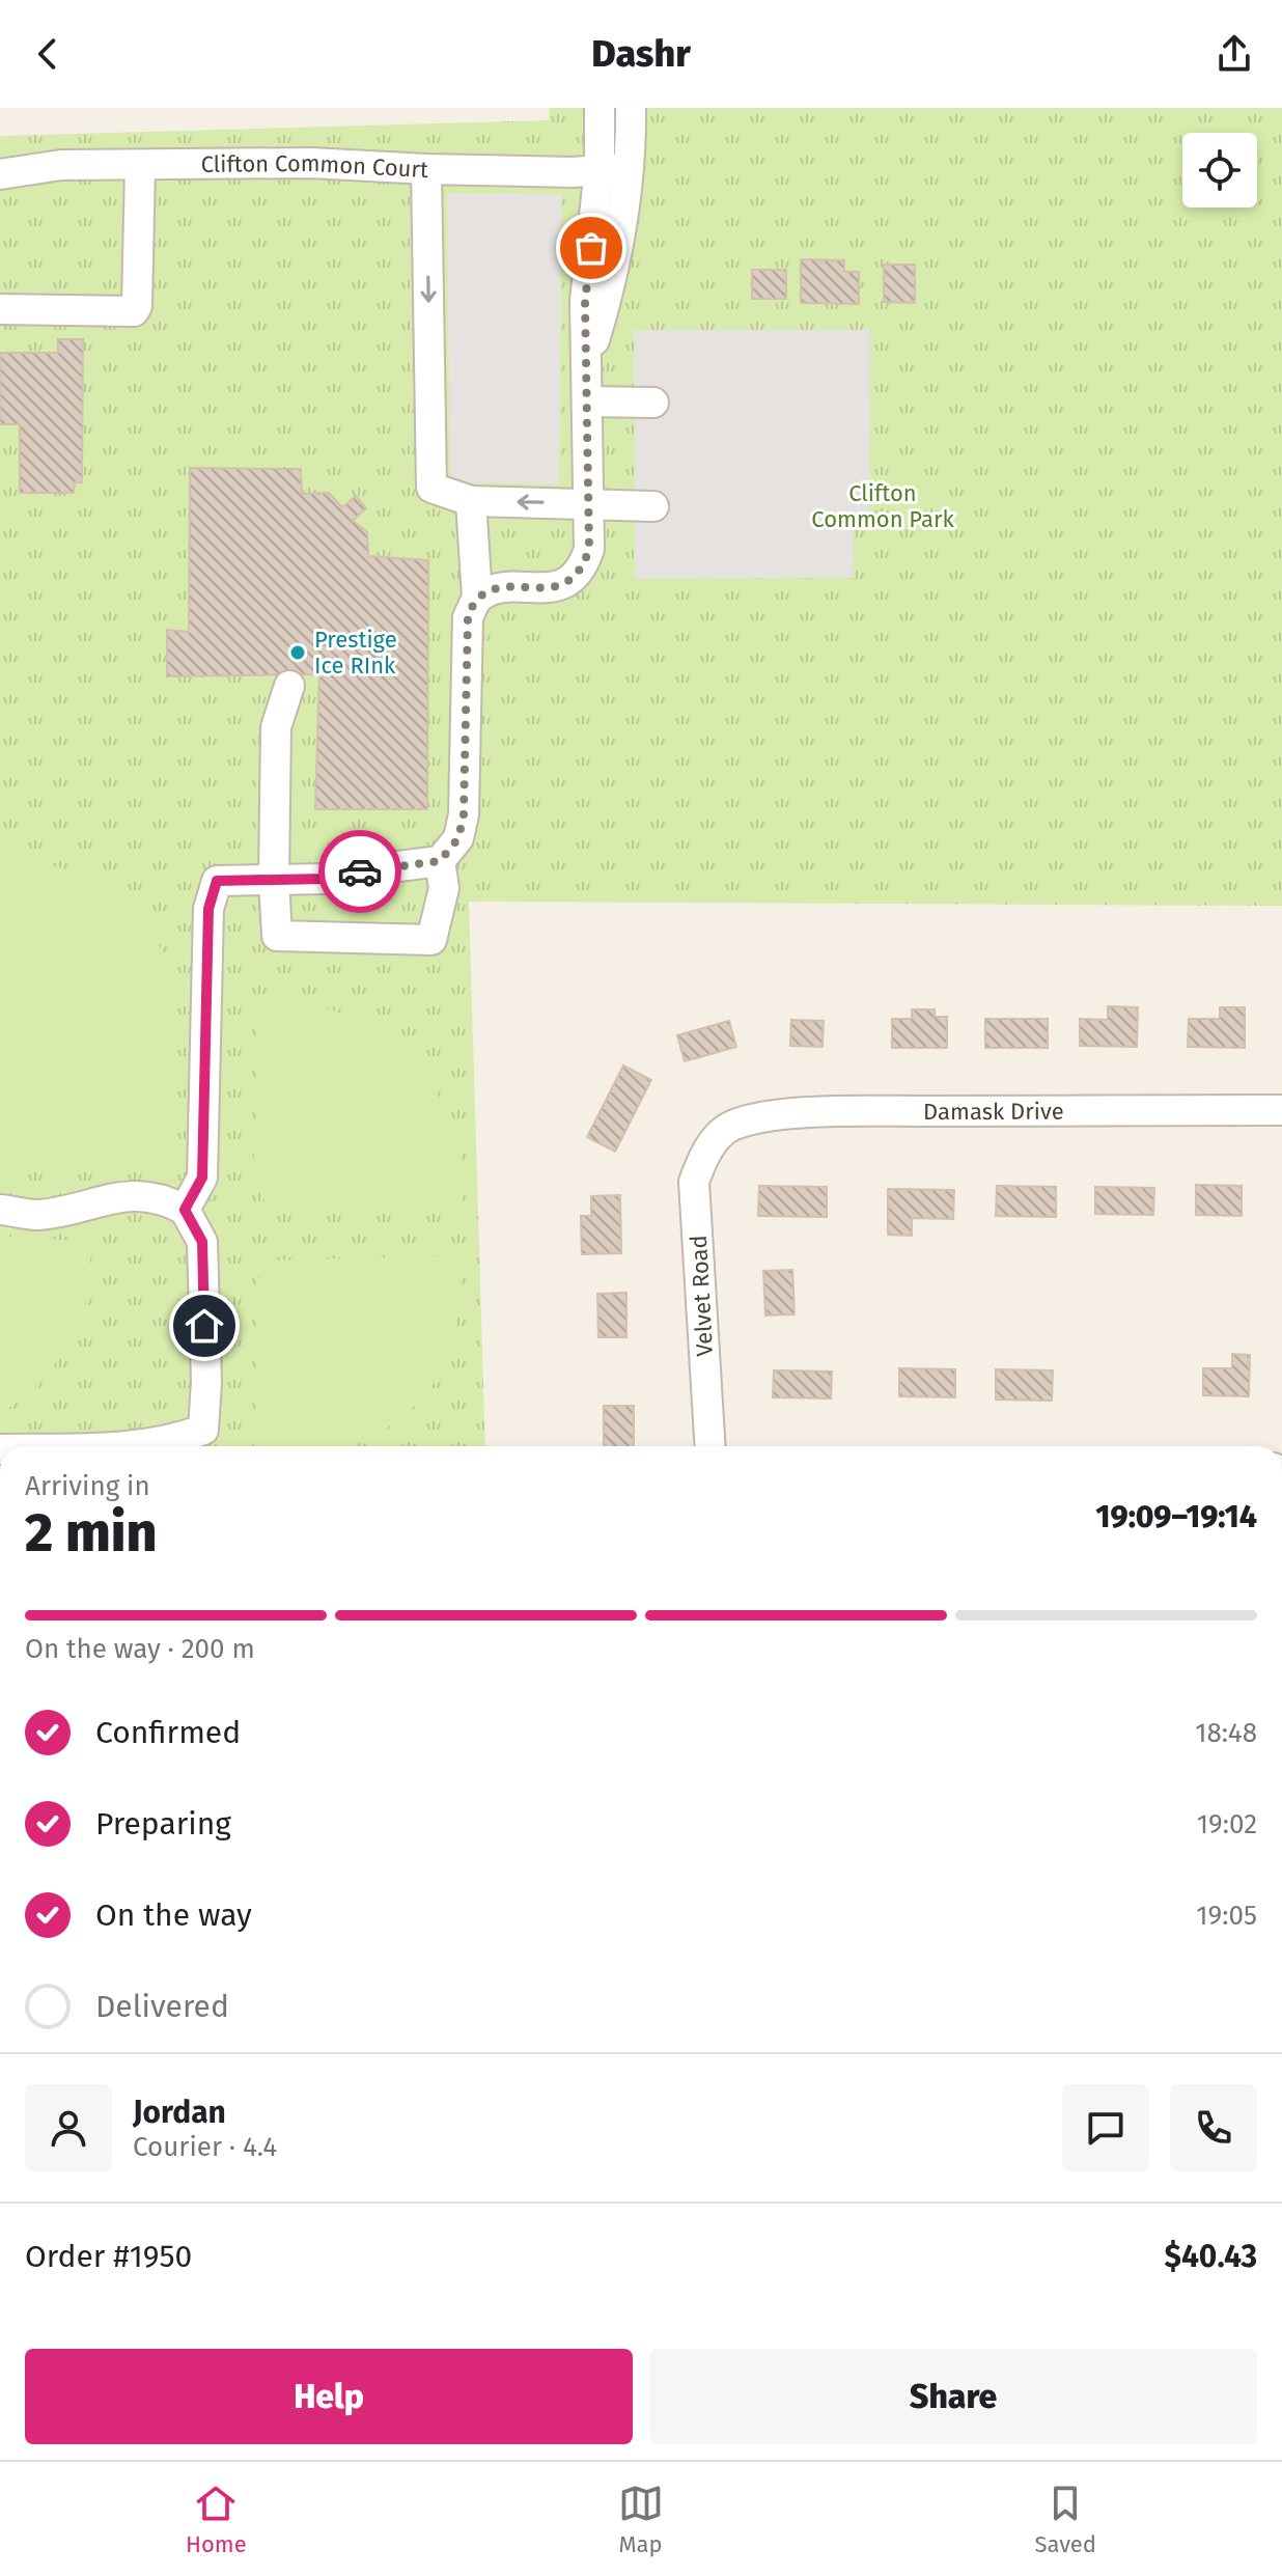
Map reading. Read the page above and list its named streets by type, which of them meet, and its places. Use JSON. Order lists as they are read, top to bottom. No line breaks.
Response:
{"streets":{"street":["Clifton Common Court","Damask Drive","Velvet Road"]},"crossings":[["Damask Drive","Velvet Road"]],"parks":["Clifton Common Park"],"places":["Prestige Ice RInk"],"page":{"header":"Dashr","heading":["2 min","Arriving in","19:09–19:14"],"panel":["Jordan","Courier · 4.4","Order #1950","$40.43"],"bar":"On the way · 200 m","list":[["Confirmed","18:48"],["Preparing","19:02"],["On the way","19:05"],"Delivered"],"buttons":["Help","Share"],"tabs":["Home","Map","Saved"]}}
